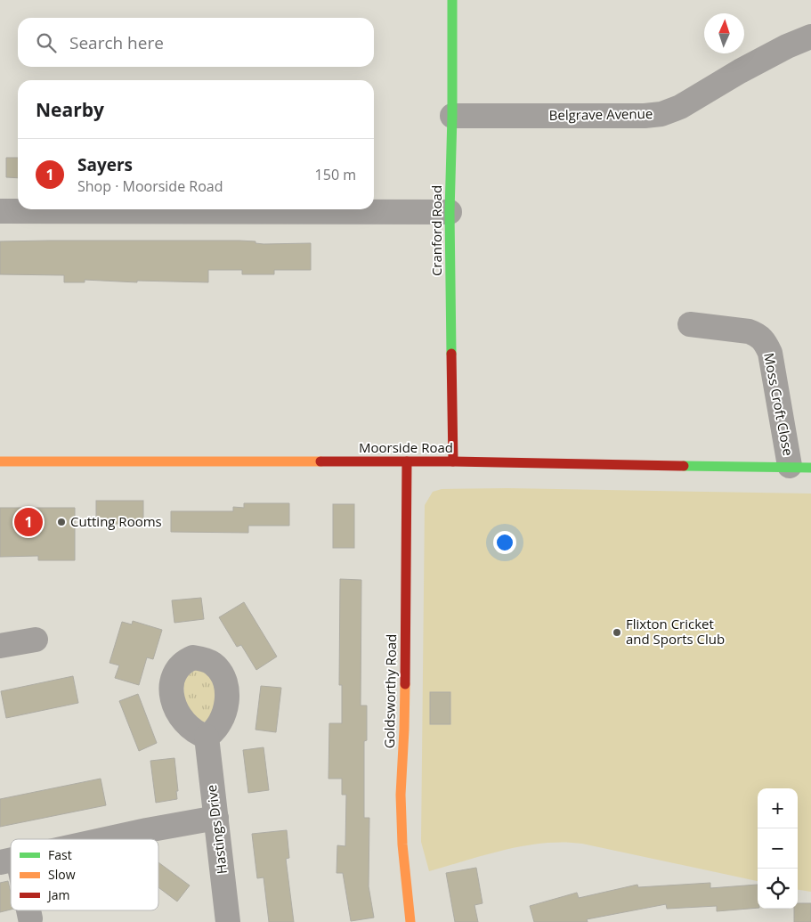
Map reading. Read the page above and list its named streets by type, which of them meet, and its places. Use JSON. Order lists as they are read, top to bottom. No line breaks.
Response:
{"streets":{"street":["Belgrave Avenue","Cranford Road","Moss Croft Close","Moorside Road","Goldsworthy Road","Hastings Drive"]},"crossings":[["Belgrave Avenue","Cranford Road"],["Cranford Road","Moorside Road"],["Moss Croft Close","Moorside Road"],["Moorside Road","Goldsworthy Road"]],"places":["Cutting Rooms","Flixton Cricket and Sports Club"],"legend":["Fast","Slow","Jam"],"north":"top","page":{"search":"Search here","heading":"Nearby","list":[{"mark":"1","name":"Sayers","note":"Shop · Moorside Road","value":"150 m"}],"pins":"1","map_buttons":["+","−"]}}
